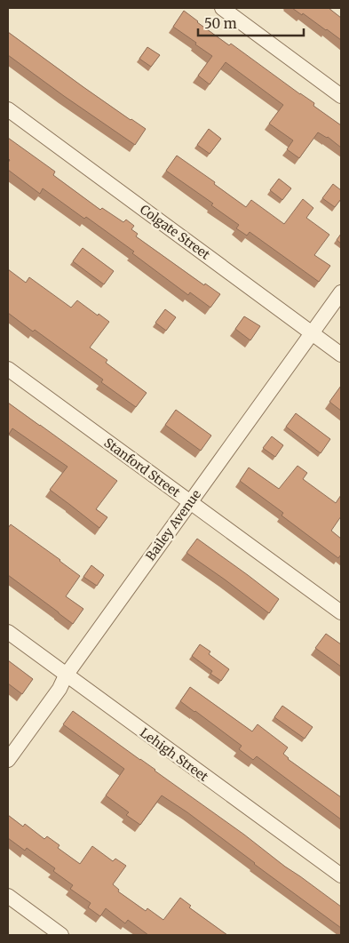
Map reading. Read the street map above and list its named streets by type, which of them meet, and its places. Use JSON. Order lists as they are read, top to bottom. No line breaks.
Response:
{"streets":{"street":["Colgate Street","Stanford Street","Bailey Avenue","Lehigh Street"]},"crossings":[["Colgate Street","Bailey Avenue"],["Stanford Street","Bailey Avenue"],["Bailey Avenue","Lehigh Street"]],"scale_bar":"50 m"}
